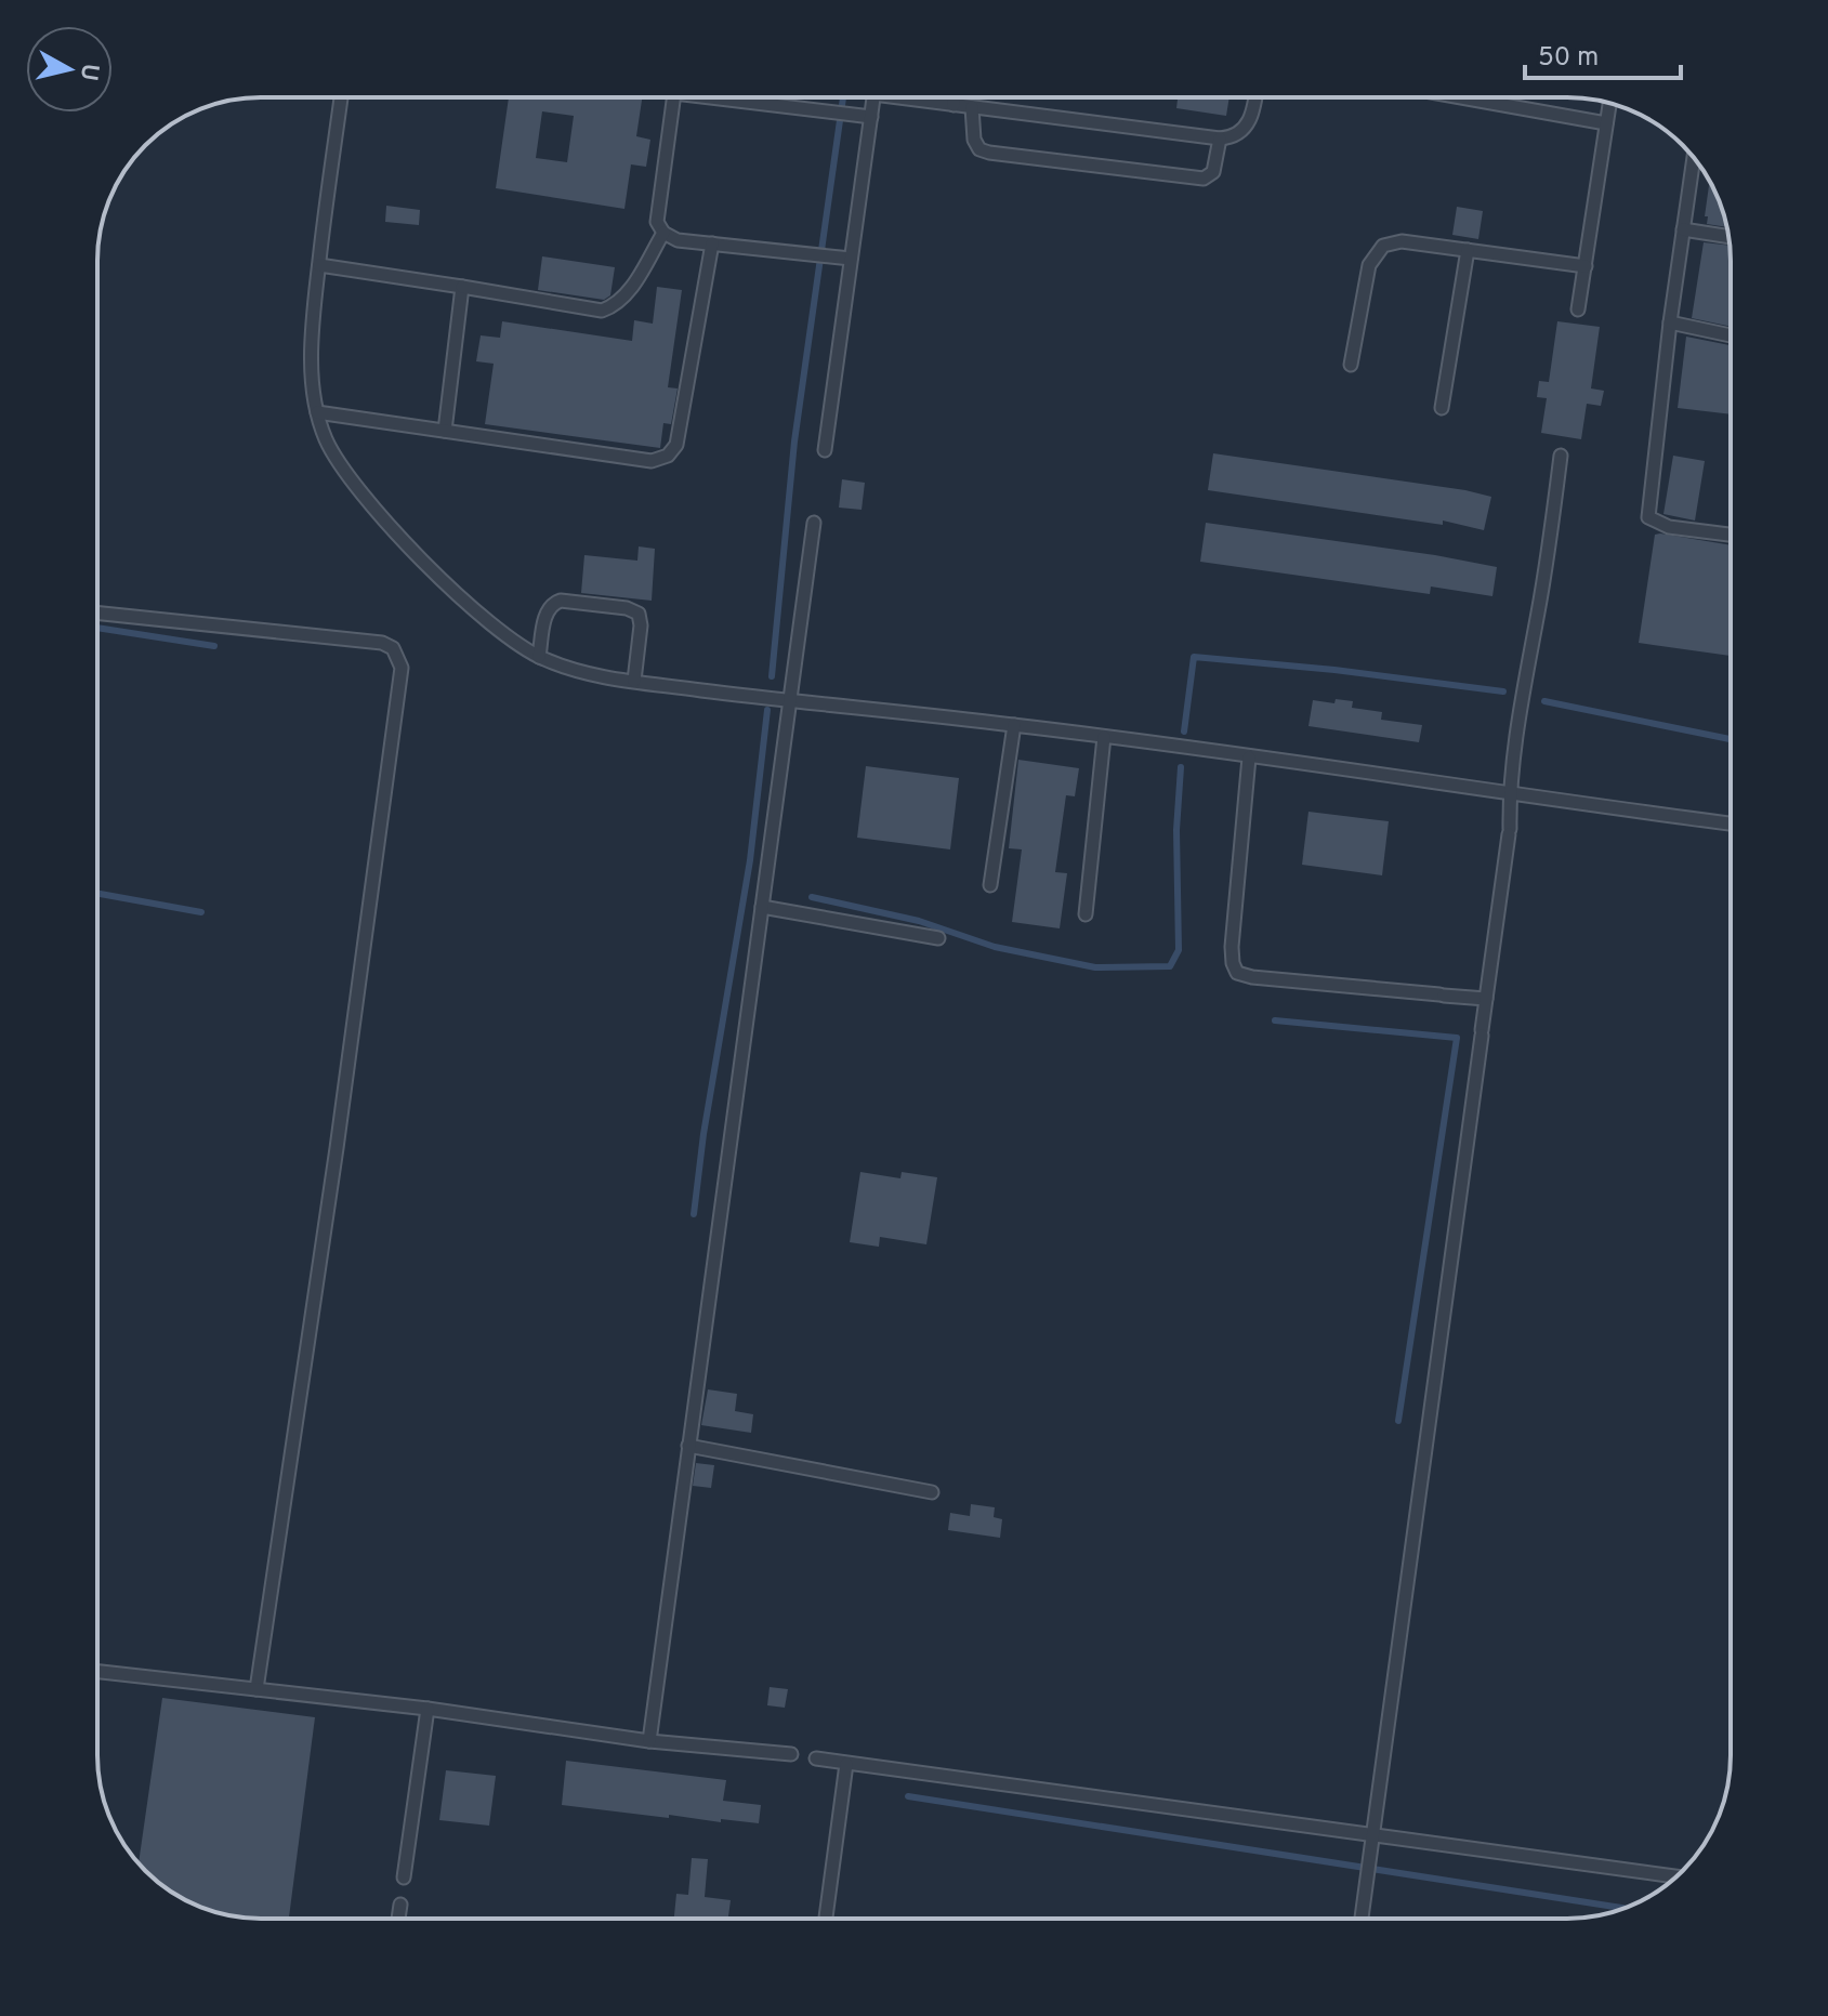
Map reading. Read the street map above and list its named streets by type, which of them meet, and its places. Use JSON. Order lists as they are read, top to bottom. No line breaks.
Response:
{"scale_bar":"50 m","north":"right"}
